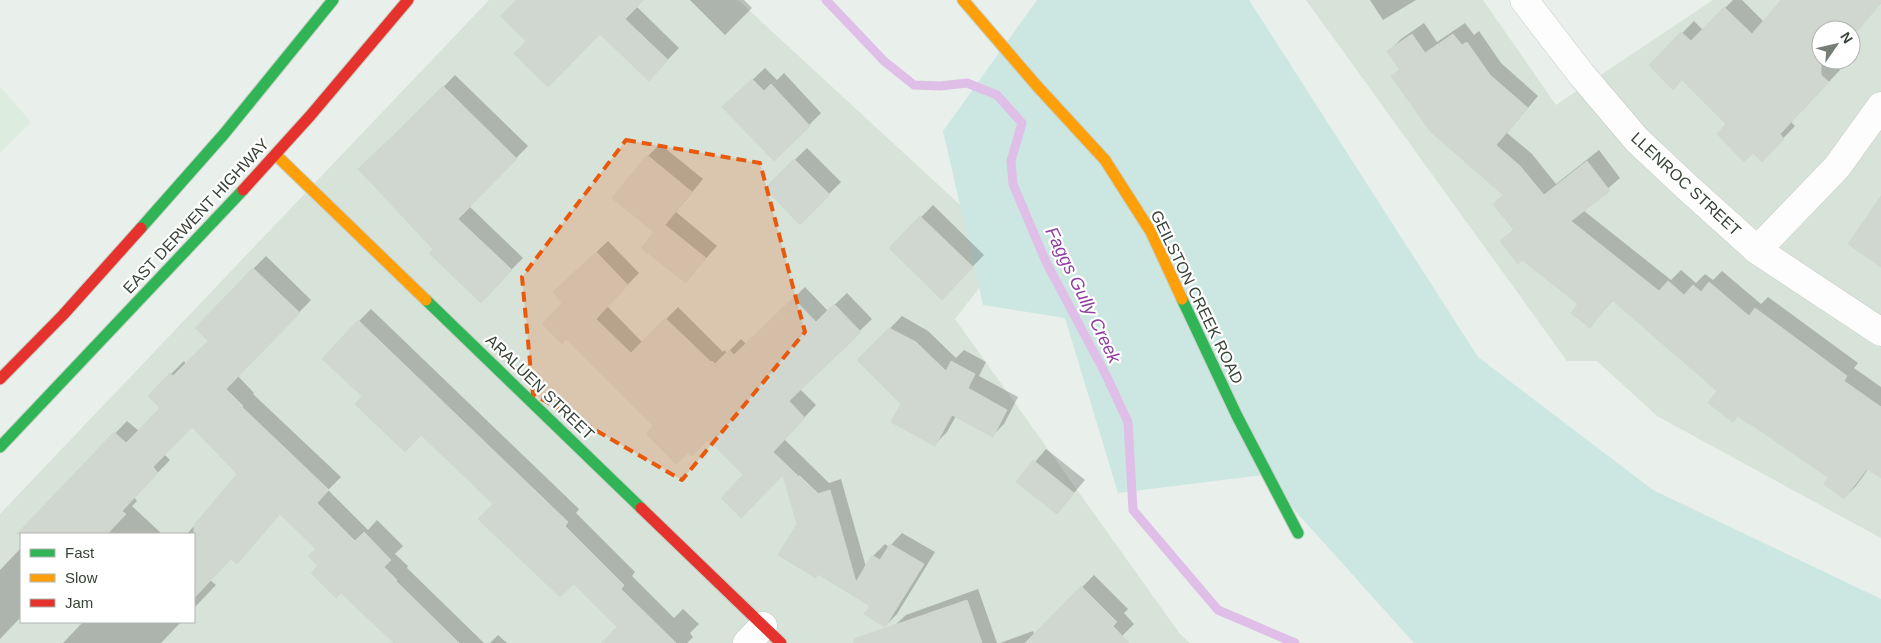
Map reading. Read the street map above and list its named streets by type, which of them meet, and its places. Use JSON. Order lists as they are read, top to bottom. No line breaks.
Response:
{"streets":{"street":["LLENROC STREET","EAST DERWENT HIGHWAY","GEILSTON CREEK ROAD","ARALUEN STREET"]},"crossings":[["EAST DERWENT HIGHWAY","ARALUEN STREET"]],"water":["Faggs Gully Creek"],"legend":["Fast","Slow","Jam"],"north":"top right"}
